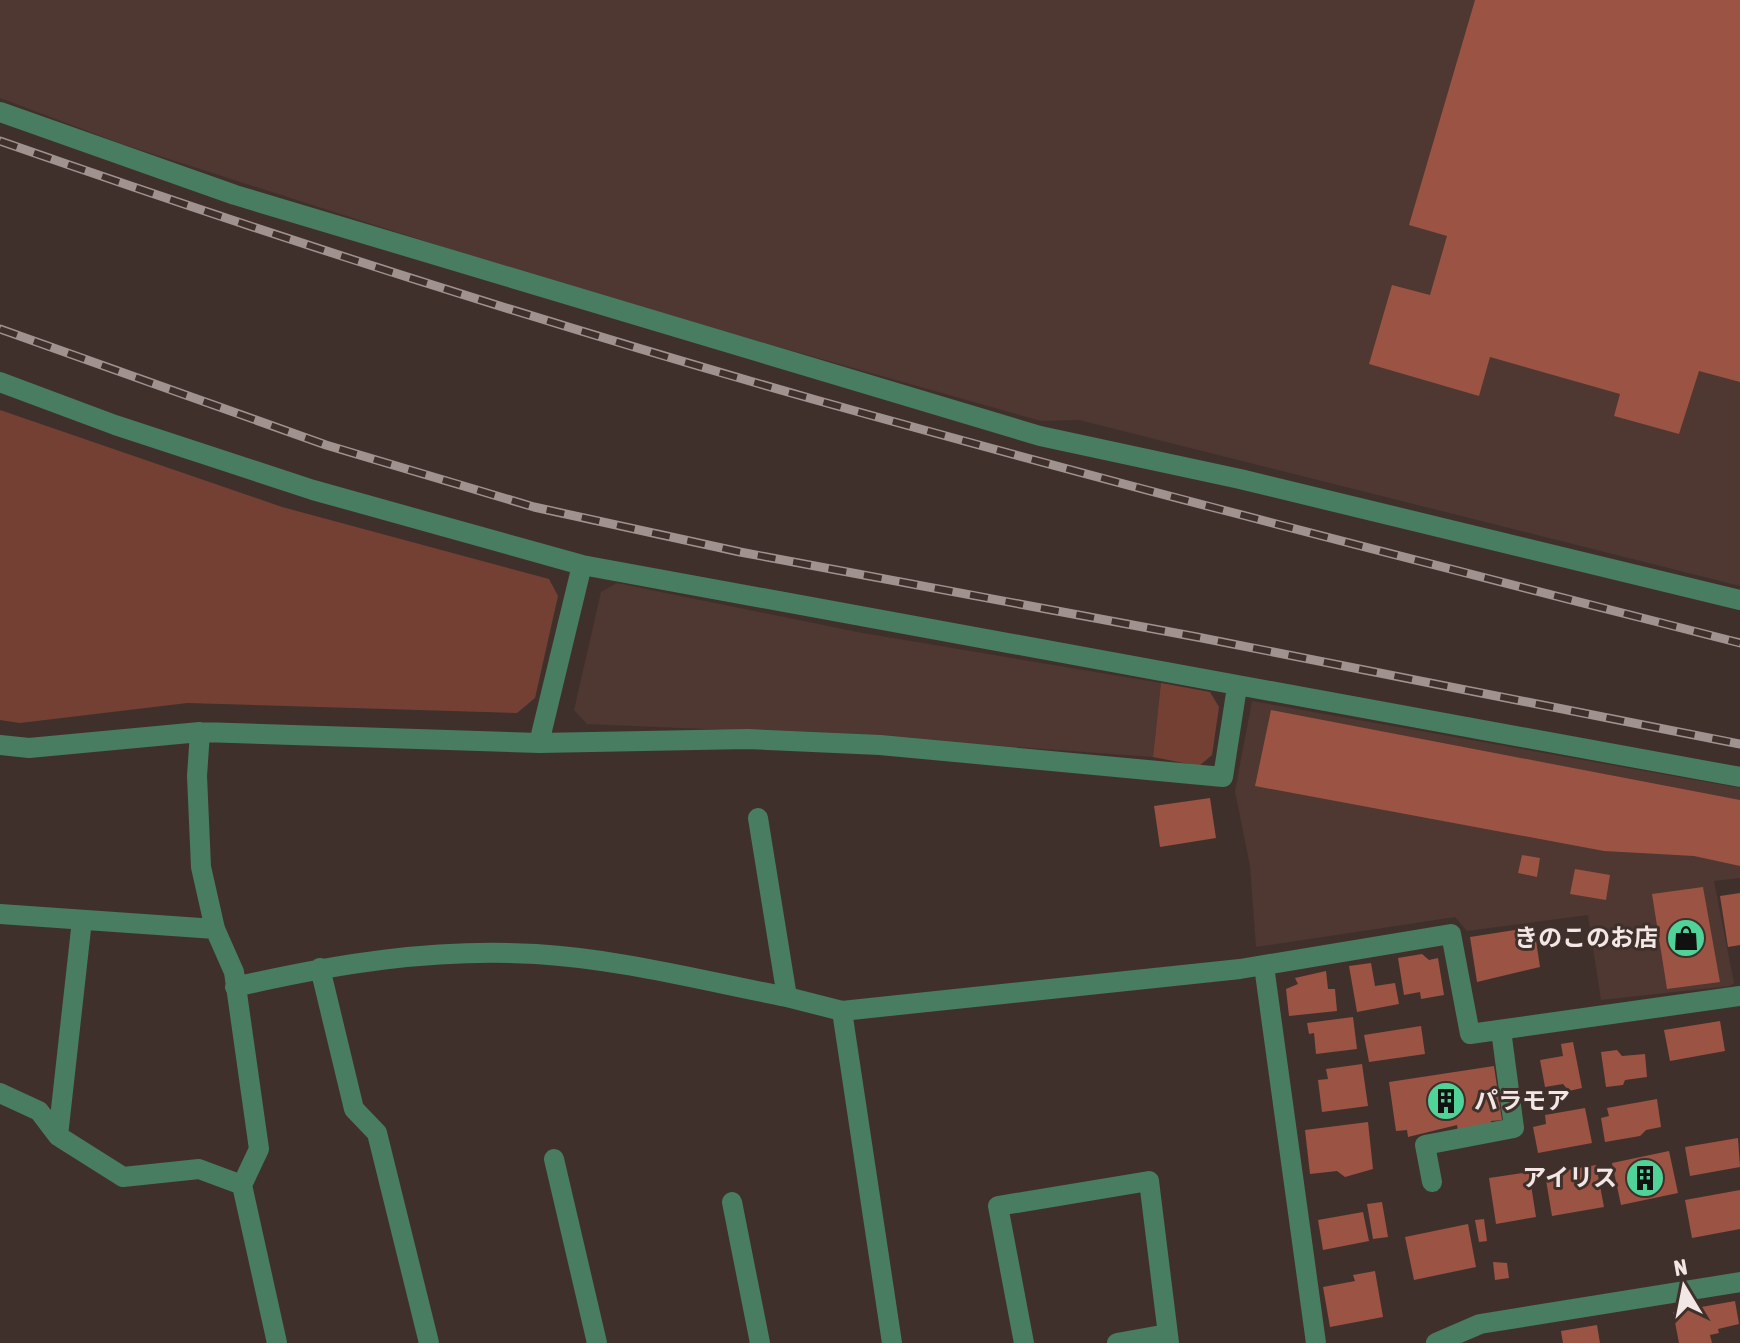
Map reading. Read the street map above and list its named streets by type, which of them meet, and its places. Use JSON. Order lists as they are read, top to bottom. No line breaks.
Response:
{"places":{"shop":["きのこのお店"],"building":["パラモア","アイリス"]},"north":"top"}
